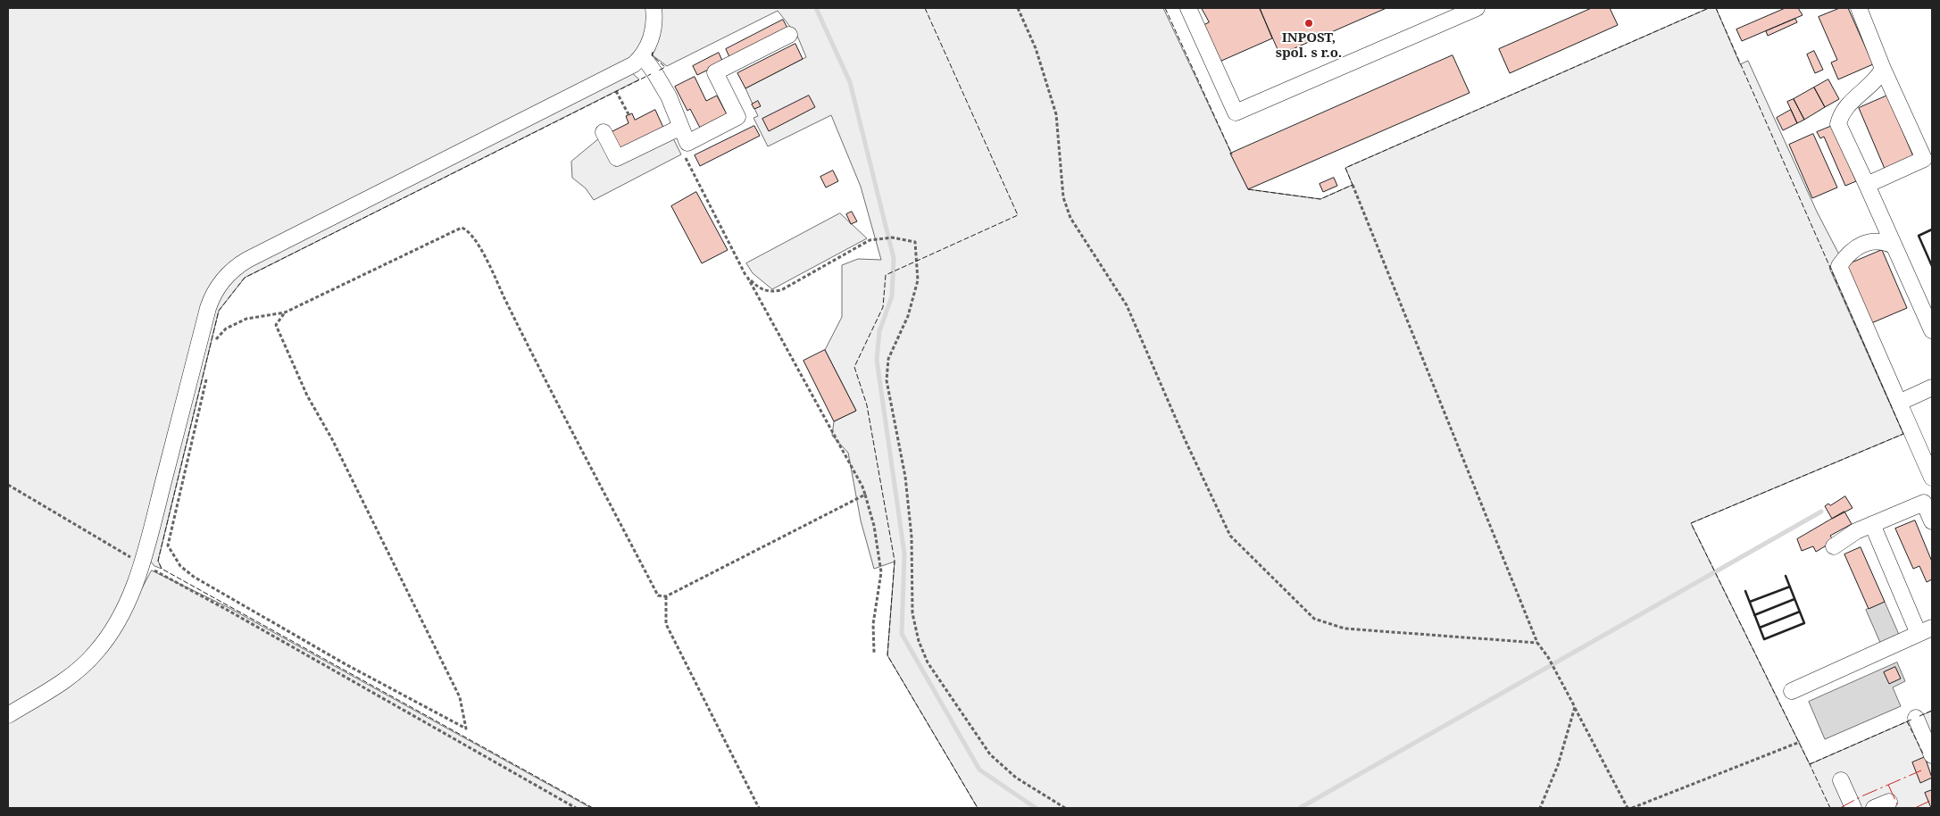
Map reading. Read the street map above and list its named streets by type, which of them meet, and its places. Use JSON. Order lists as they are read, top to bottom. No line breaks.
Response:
{"places":["INPOST, spol. s r.o."]}
